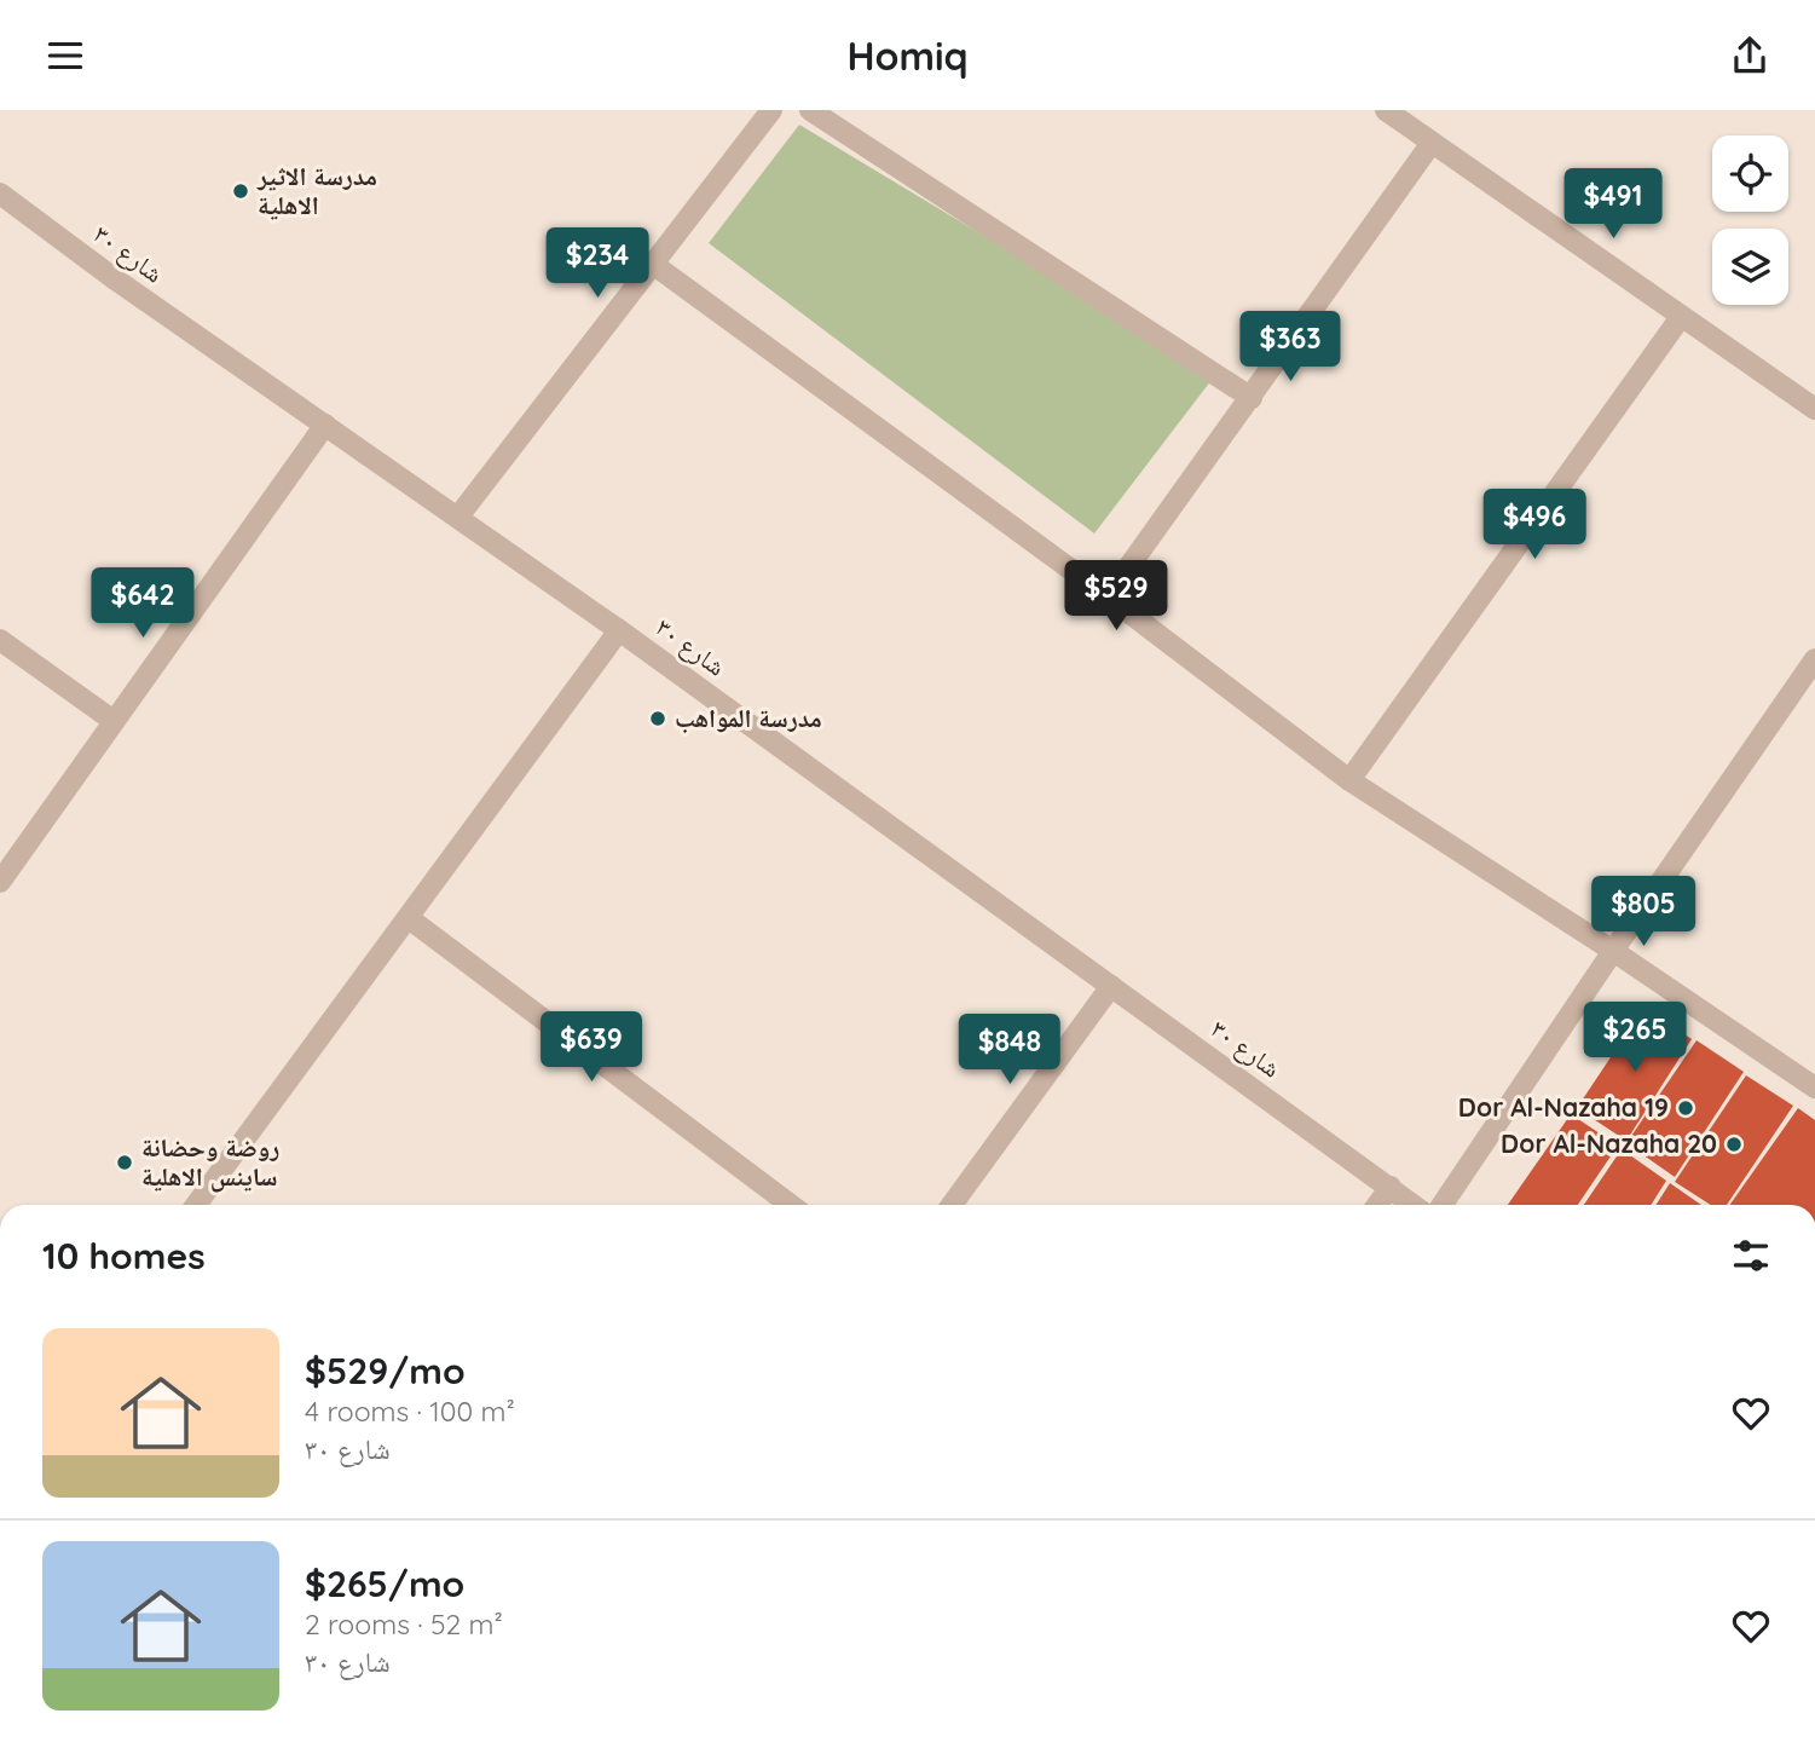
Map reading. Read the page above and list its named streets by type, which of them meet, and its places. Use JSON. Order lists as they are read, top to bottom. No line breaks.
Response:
{"streets":{"street":["شارع ٣٠"]},"places":["مدرسة الاثير الاهلية","مدرسة المواهب","Dor Al-Nazaha 19","Dor Al-Nazaha 20","روضة وحضانة ساينس الاهلية"],"page":{"header":"Homiq","price":["$491","$234","$363","$496","$529","$642","$805","$265","$639","$848"],"heading":"10 homes","list":[{"name":"$529/mo","note":"4 rooms · 100 m² · شارع ٣٠"},{"name":"$265/mo","note":"2 rooms · 52 m² · شارع ٣٠"}]}}
